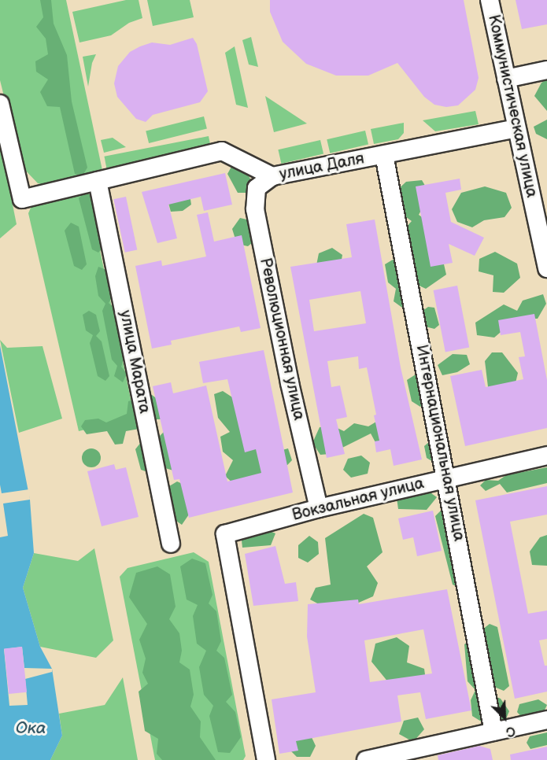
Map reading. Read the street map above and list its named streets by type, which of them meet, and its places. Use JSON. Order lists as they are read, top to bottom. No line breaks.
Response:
{"streets":{"street":["Коммунистическая улица","улица Даля","Революционная улица","улица Марата","Интернациональная улица","Вокзальная улица"]},"crossings":[["Коммунистическая улица","улица Даля"],["улица Даля","Революционная улица"],["улица Даля","улица Марата"],["улица Даля","Интернациональная улица"],["Революционная улица","Вокзальная улица"],["Интернациональная улица","Вокзальная улица"]],"water":["Ока"],"north":"bottom right"}
